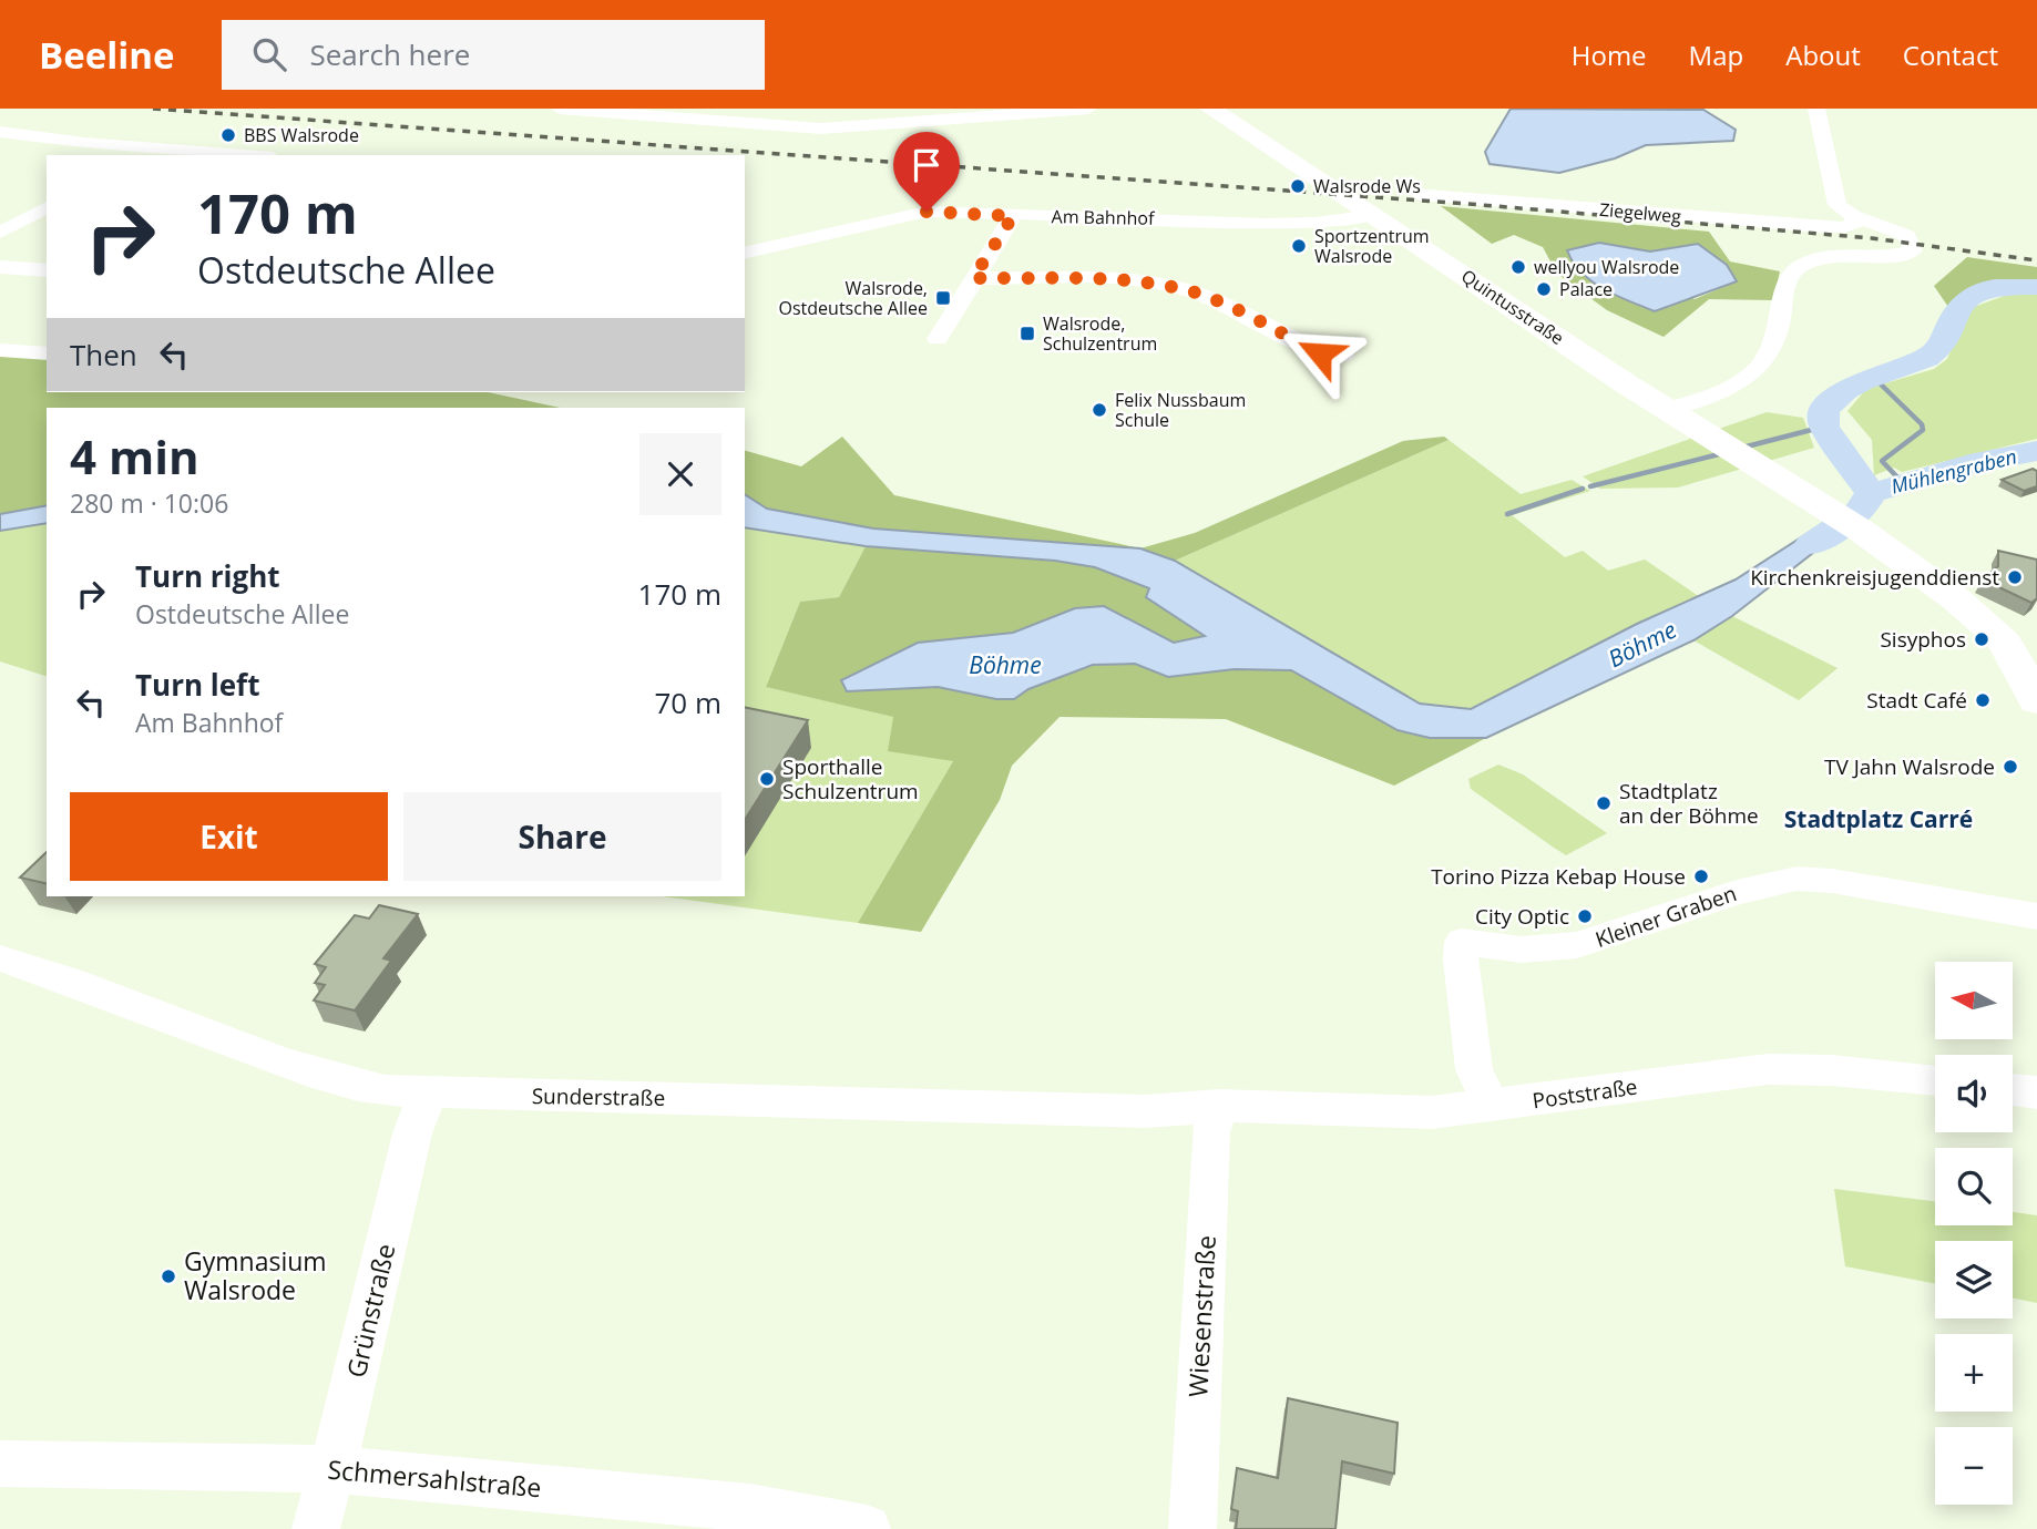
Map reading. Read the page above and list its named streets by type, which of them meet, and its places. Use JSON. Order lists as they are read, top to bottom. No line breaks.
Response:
{"streets":{"main road":["Quintusstraße"],"street":["Ziegelweg","Am Bahnhof","Kleiner Graben","Poststraße","Sunderstraße","Grünstraße","Wiesenstraße","Schmersahlstraße"]},"crossings":[["Am Bahnhof","Quintusstraße"],["Kleiner Graben","Poststraße"],["Poststraße","Sunderstraße"],["Poststraße","Wiesenstraße"],["Sunderstraße","Grünstraße"],["Sunderstraße","Wiesenstraße"],["Grünstraße","Schmersahlstraße"]],"districts":["Stadtplatz Carré"],"water":["Mühlengraben","Böhme"],"places":{"other":["BBS Walsrode","Walsrode Ws","Sportzentrum Walsrode","wellyou Walsrode","Palace","Felix Nussbaum Schule","Kirchenkreisjugenddienst","Sisyphos","Stadt Café","TV Jahn Walsrode","Sporthalle Schulzentrum","Stadtplatz an der Böhme","Torino Pizza Kebap House","City Optic","Gymnasium Walsrode"],"transit":["Walsrode, Ostdeutsche Allee","Walsrode, Schulzentrum"]},"north":"left","page":{"header":"Beeline","search":"Search here","nav":["Home","Map","About","Contact"],"turn":["170 m","Ostdeutsche Allee"],"then":"Then","heading":["4 min","280 m · 10:06"],"list":[{"name":"Turn right","note":"Ostdeutsche Allee","value":"170 m"},{"name":"Turn left","note":"Am Bahnhof","value":"70 m"}],"buttons":["Exit","Share"],"map_buttons":["+","−"]}}
